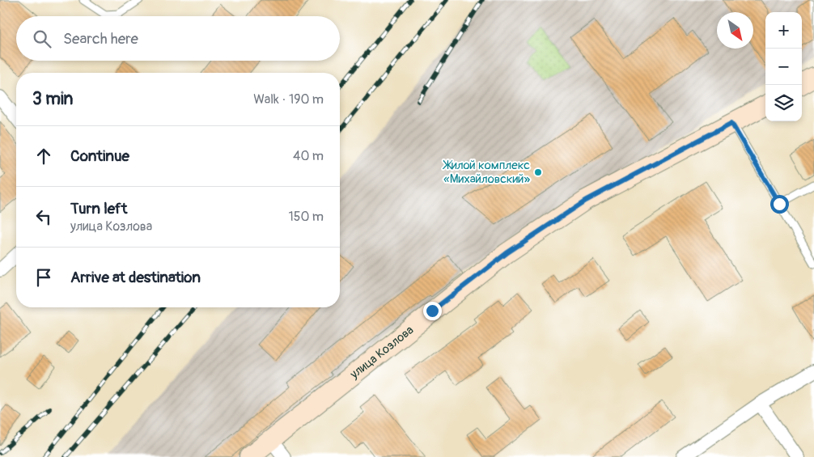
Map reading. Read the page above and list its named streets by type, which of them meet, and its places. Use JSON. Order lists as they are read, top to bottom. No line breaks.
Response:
{"streets":{"street":["улица Козлова"]},"places":["Жилой комплекс «Михайловский»"],"north":"bottom right","page":{"map_buttons":["+","−"],"search":"Search here","heading":["3 min","Walk · 190 m"],"list":[["Continue","40 m"],["Turn left","улица Козлова","150 m"],"Arrive at destination"]}}
